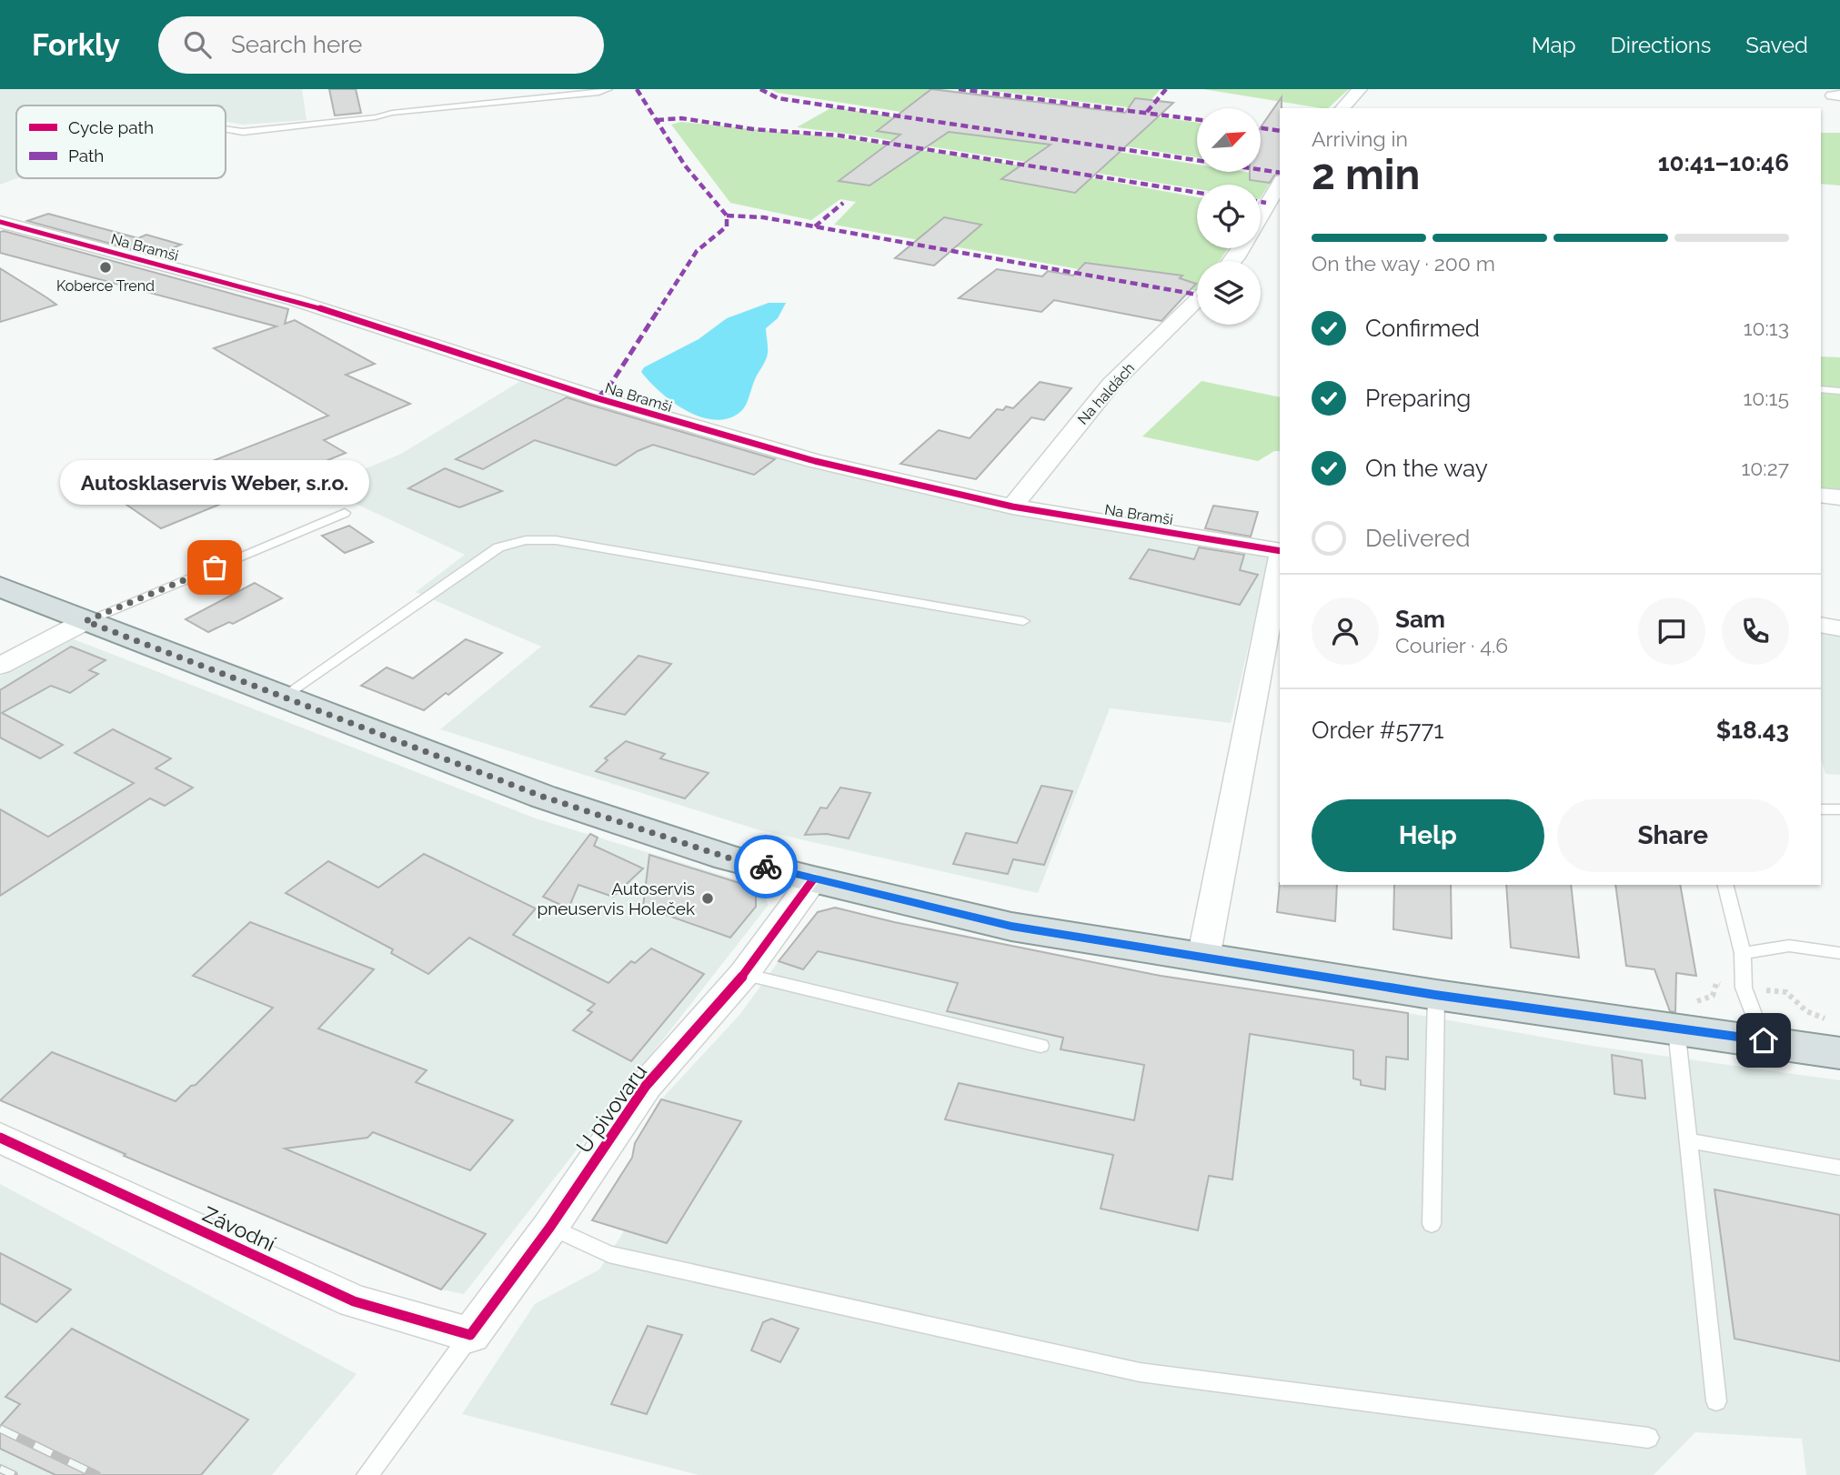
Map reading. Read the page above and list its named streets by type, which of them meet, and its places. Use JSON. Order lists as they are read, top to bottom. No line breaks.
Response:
{"streets":{"street":["Na Bramši","Na haldách","U pivovaru","Závodní"]},"crossings":[["Na Bramši","Na haldách"],["U pivovaru","Závodní"]],"places":["Koberce Trend","Autosklaservis Weber, s.r.o.","Autoservis pneuservis Holeček"],"legend":["Cycle path","Path"],"north":"top right","page":{"header":"Forkly","search":"Search here","nav":["Map","Directions","Saved"],"heading":["2 min","Arriving in","10:41–10:46"],"panel":["Sam","Courier · 4.6","Order #5771","$18.43"],"bar":"On the way · 200 m","list":[["Confirmed","10:13"],["Preparing","10:15"],["On the way","10:27"],"Delivered"],"bubble":"Autosklaservis Weber, s.r.o.","buttons":["Help","Share"]}}
